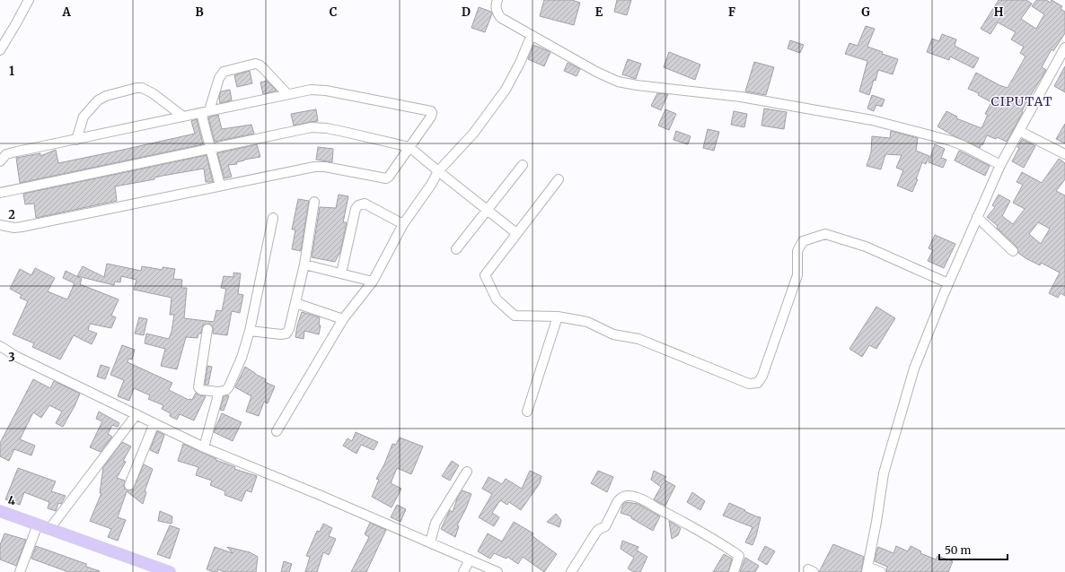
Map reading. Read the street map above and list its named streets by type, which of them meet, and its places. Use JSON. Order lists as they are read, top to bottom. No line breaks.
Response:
{"districts":["CIPUTAT"],"scale_bar":"50 m","grid":{"columns":["A","B","C","D","E","F","G","H"],"rows":["1","2","3","4"]}}
